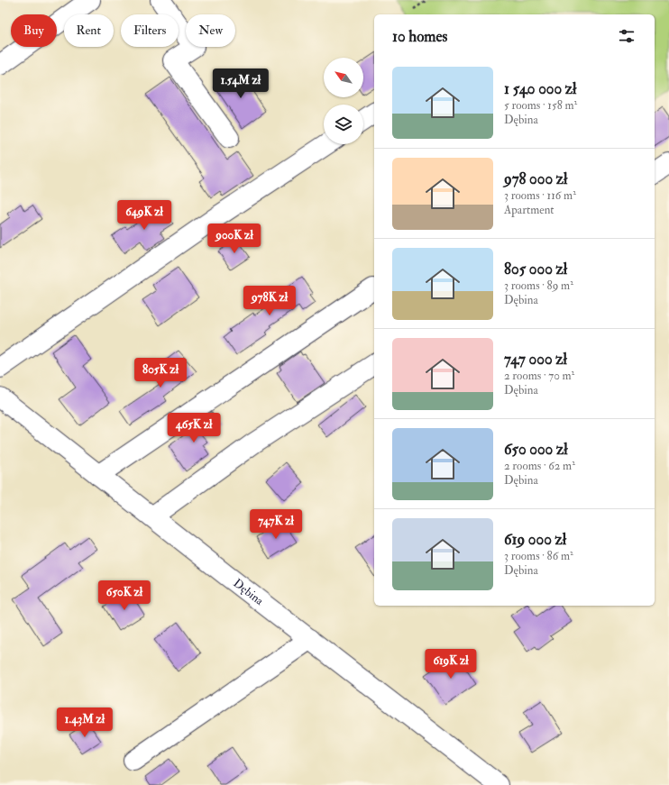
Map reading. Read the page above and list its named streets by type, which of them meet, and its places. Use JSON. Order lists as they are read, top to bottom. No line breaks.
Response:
{"streets":{"street":["Dębina"]},"north":"top left","page":{"chip":["Buy","Rent","Filters","New"],"heading":"10 homes","list":[{"name":"1 540 000 zł","note":"5 rooms · 158 m² · Dębina"},{"name":"978 000 zł","note":"3 rooms · 116 m² · Apartment"},{"name":"805 000 zł","note":"3 rooms · 89 m² · Dębina"},{"name":"747 000 zł","note":"2 rooms · 70 m² · Dębina"},{"name":"650 000 zł","note":"2 rooms · 62 m² · Dębina"},{"name":"619 000 zł","note":"3 rooms · 86 m² · Dębina"}],"price":["1.54M zł","649K zł","900K zł","978K zł","805K zł","465K zł","747K zł","650K zł","619K zł","1.43M zł"]}}
